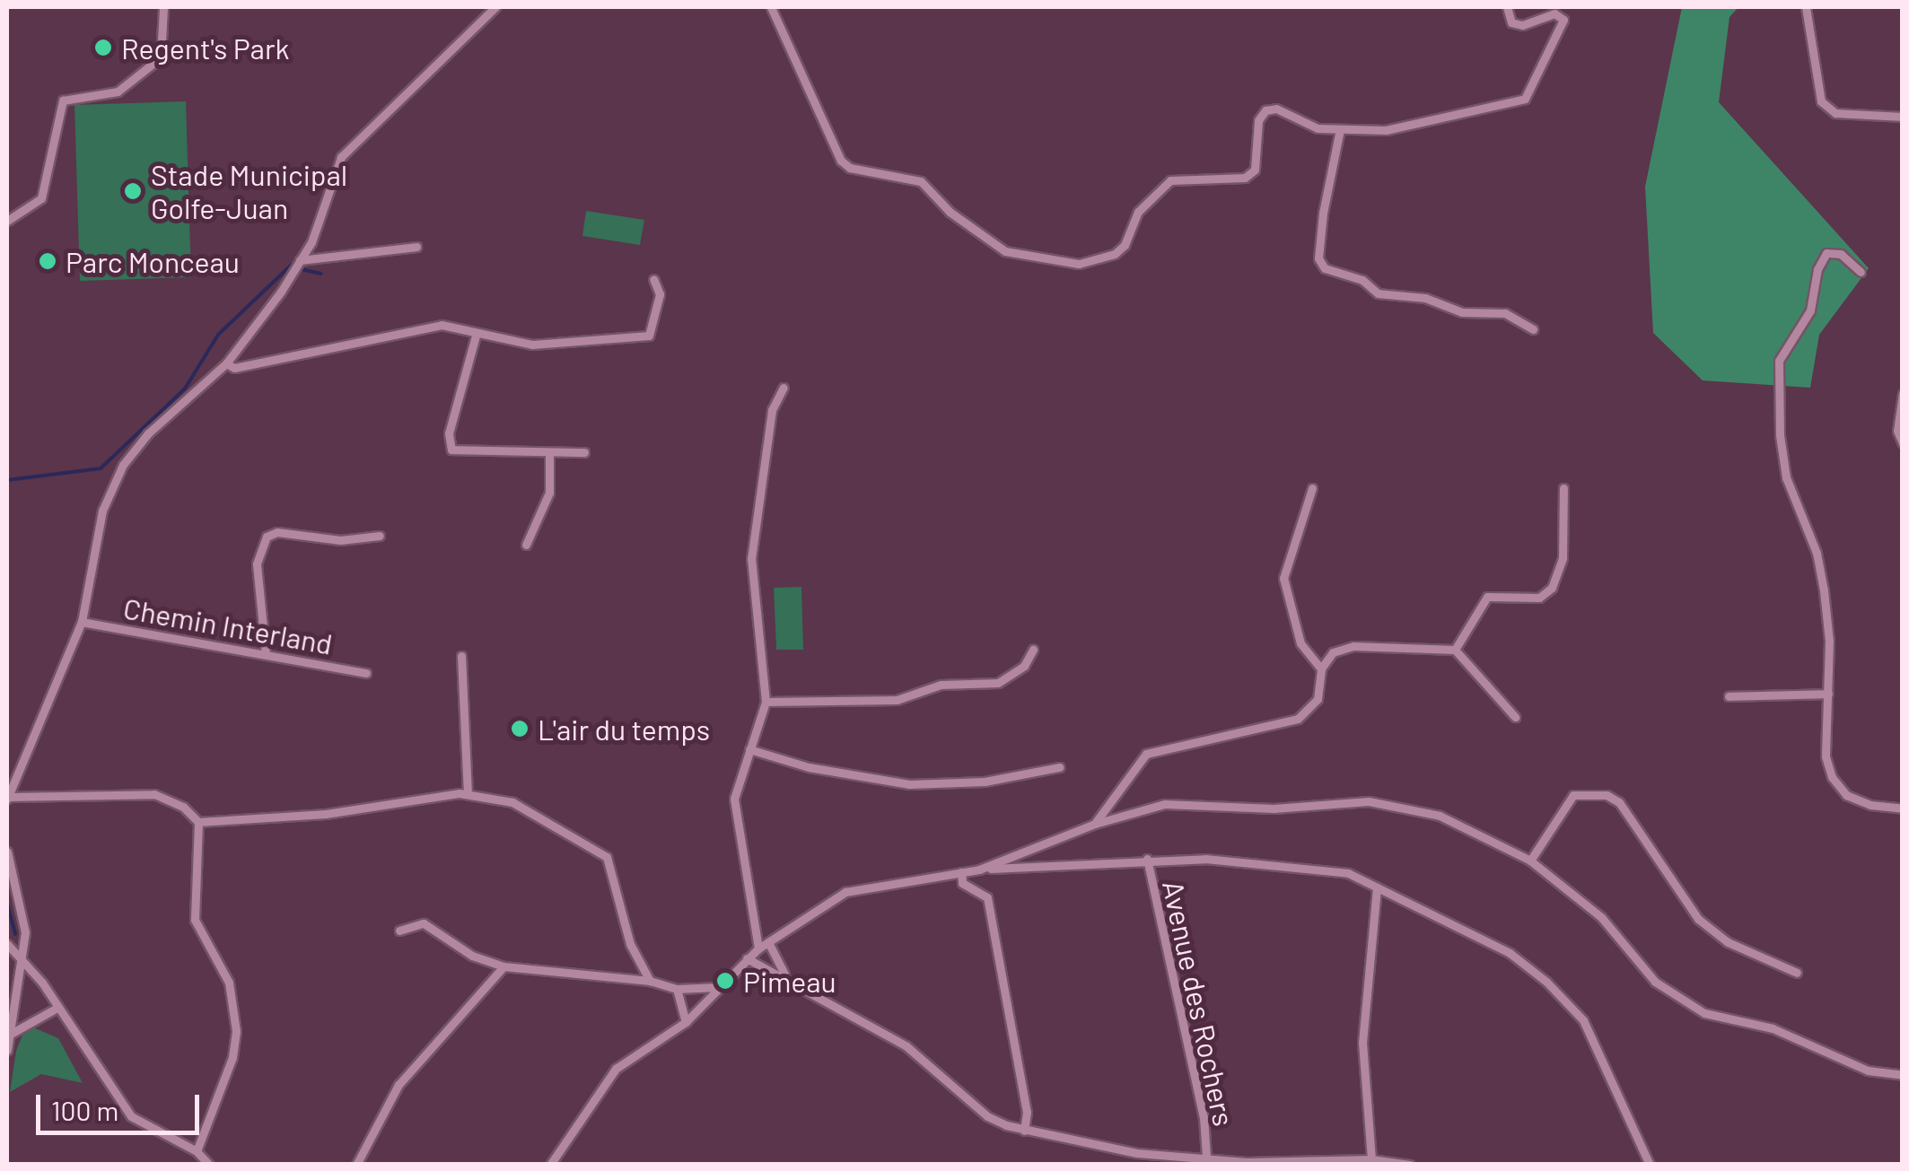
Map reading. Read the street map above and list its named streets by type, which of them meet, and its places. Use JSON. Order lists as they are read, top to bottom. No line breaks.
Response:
{"streets":{"street":["Chemin Interland","Avenue des Rochers"]},"places":["Regent's Park","Stade Municipal Golfe-Juan","Parc Monceau","L'air du temps","Pimeau"],"scale_bar":"100 m"}
